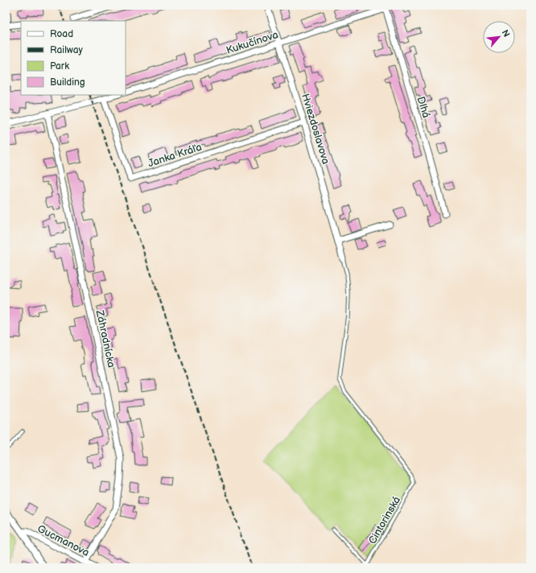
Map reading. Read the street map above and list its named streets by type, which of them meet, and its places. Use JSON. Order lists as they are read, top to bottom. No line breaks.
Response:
{"streets":{"street":["Kukučínova","Dlhá","Hviezdoslavova","Janka Kráľa","Záhradnícka","Gucmanova"],"lane":["Cintorinská"]},"crossings":[["Kukučínova","Dlhá"],["Kukučínova","Hviezdoslavova"],["Hviezdoslavova","Janka Kráľa"],["Hviezdoslavova","Cintorinská"],["Záhradnícka","Gucmanova"]],"legend":["Road","Railway","Park","Building"],"north":"top right"}
